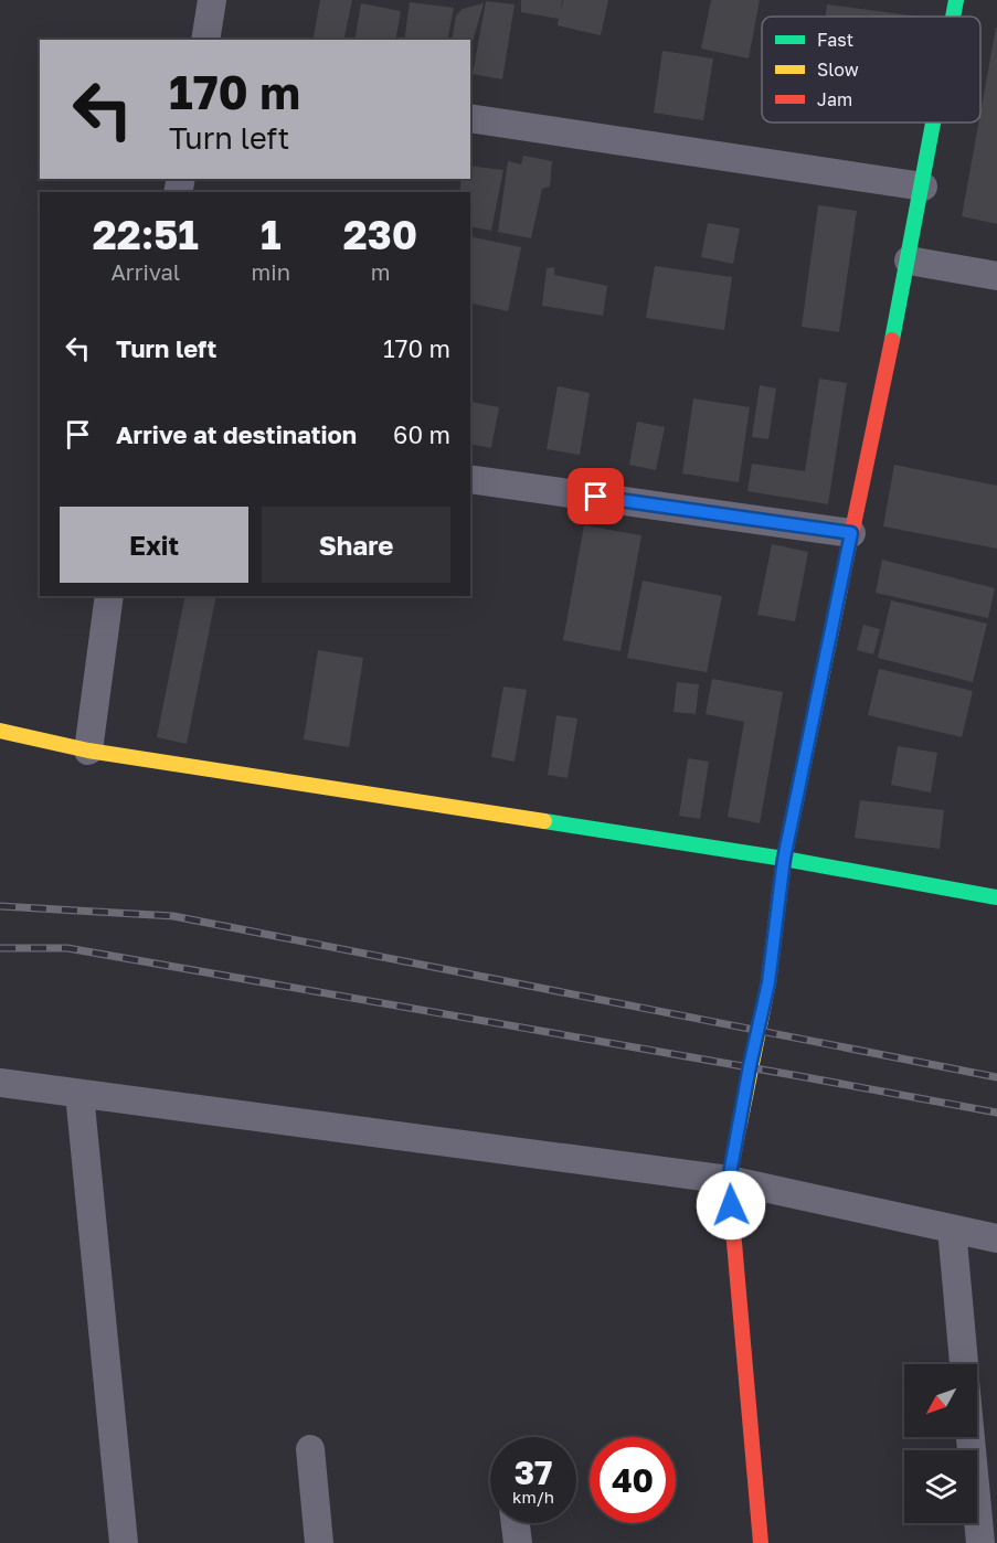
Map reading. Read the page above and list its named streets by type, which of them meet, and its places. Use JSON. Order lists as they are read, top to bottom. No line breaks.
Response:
{"legend":["Fast","Slow","Jam"],"north":"bottom left","page":{"turn":["170 m","Turn left"],"eta":["22:51","Arrival","1","min","230","m"],"list":[{"name":"Turn left","value":"170 m"},{"name":"Arrive at destination","value":"60 m"}],"buttons":["Exit","Share"],"speed":"37 km/h","limit":"40"}}
